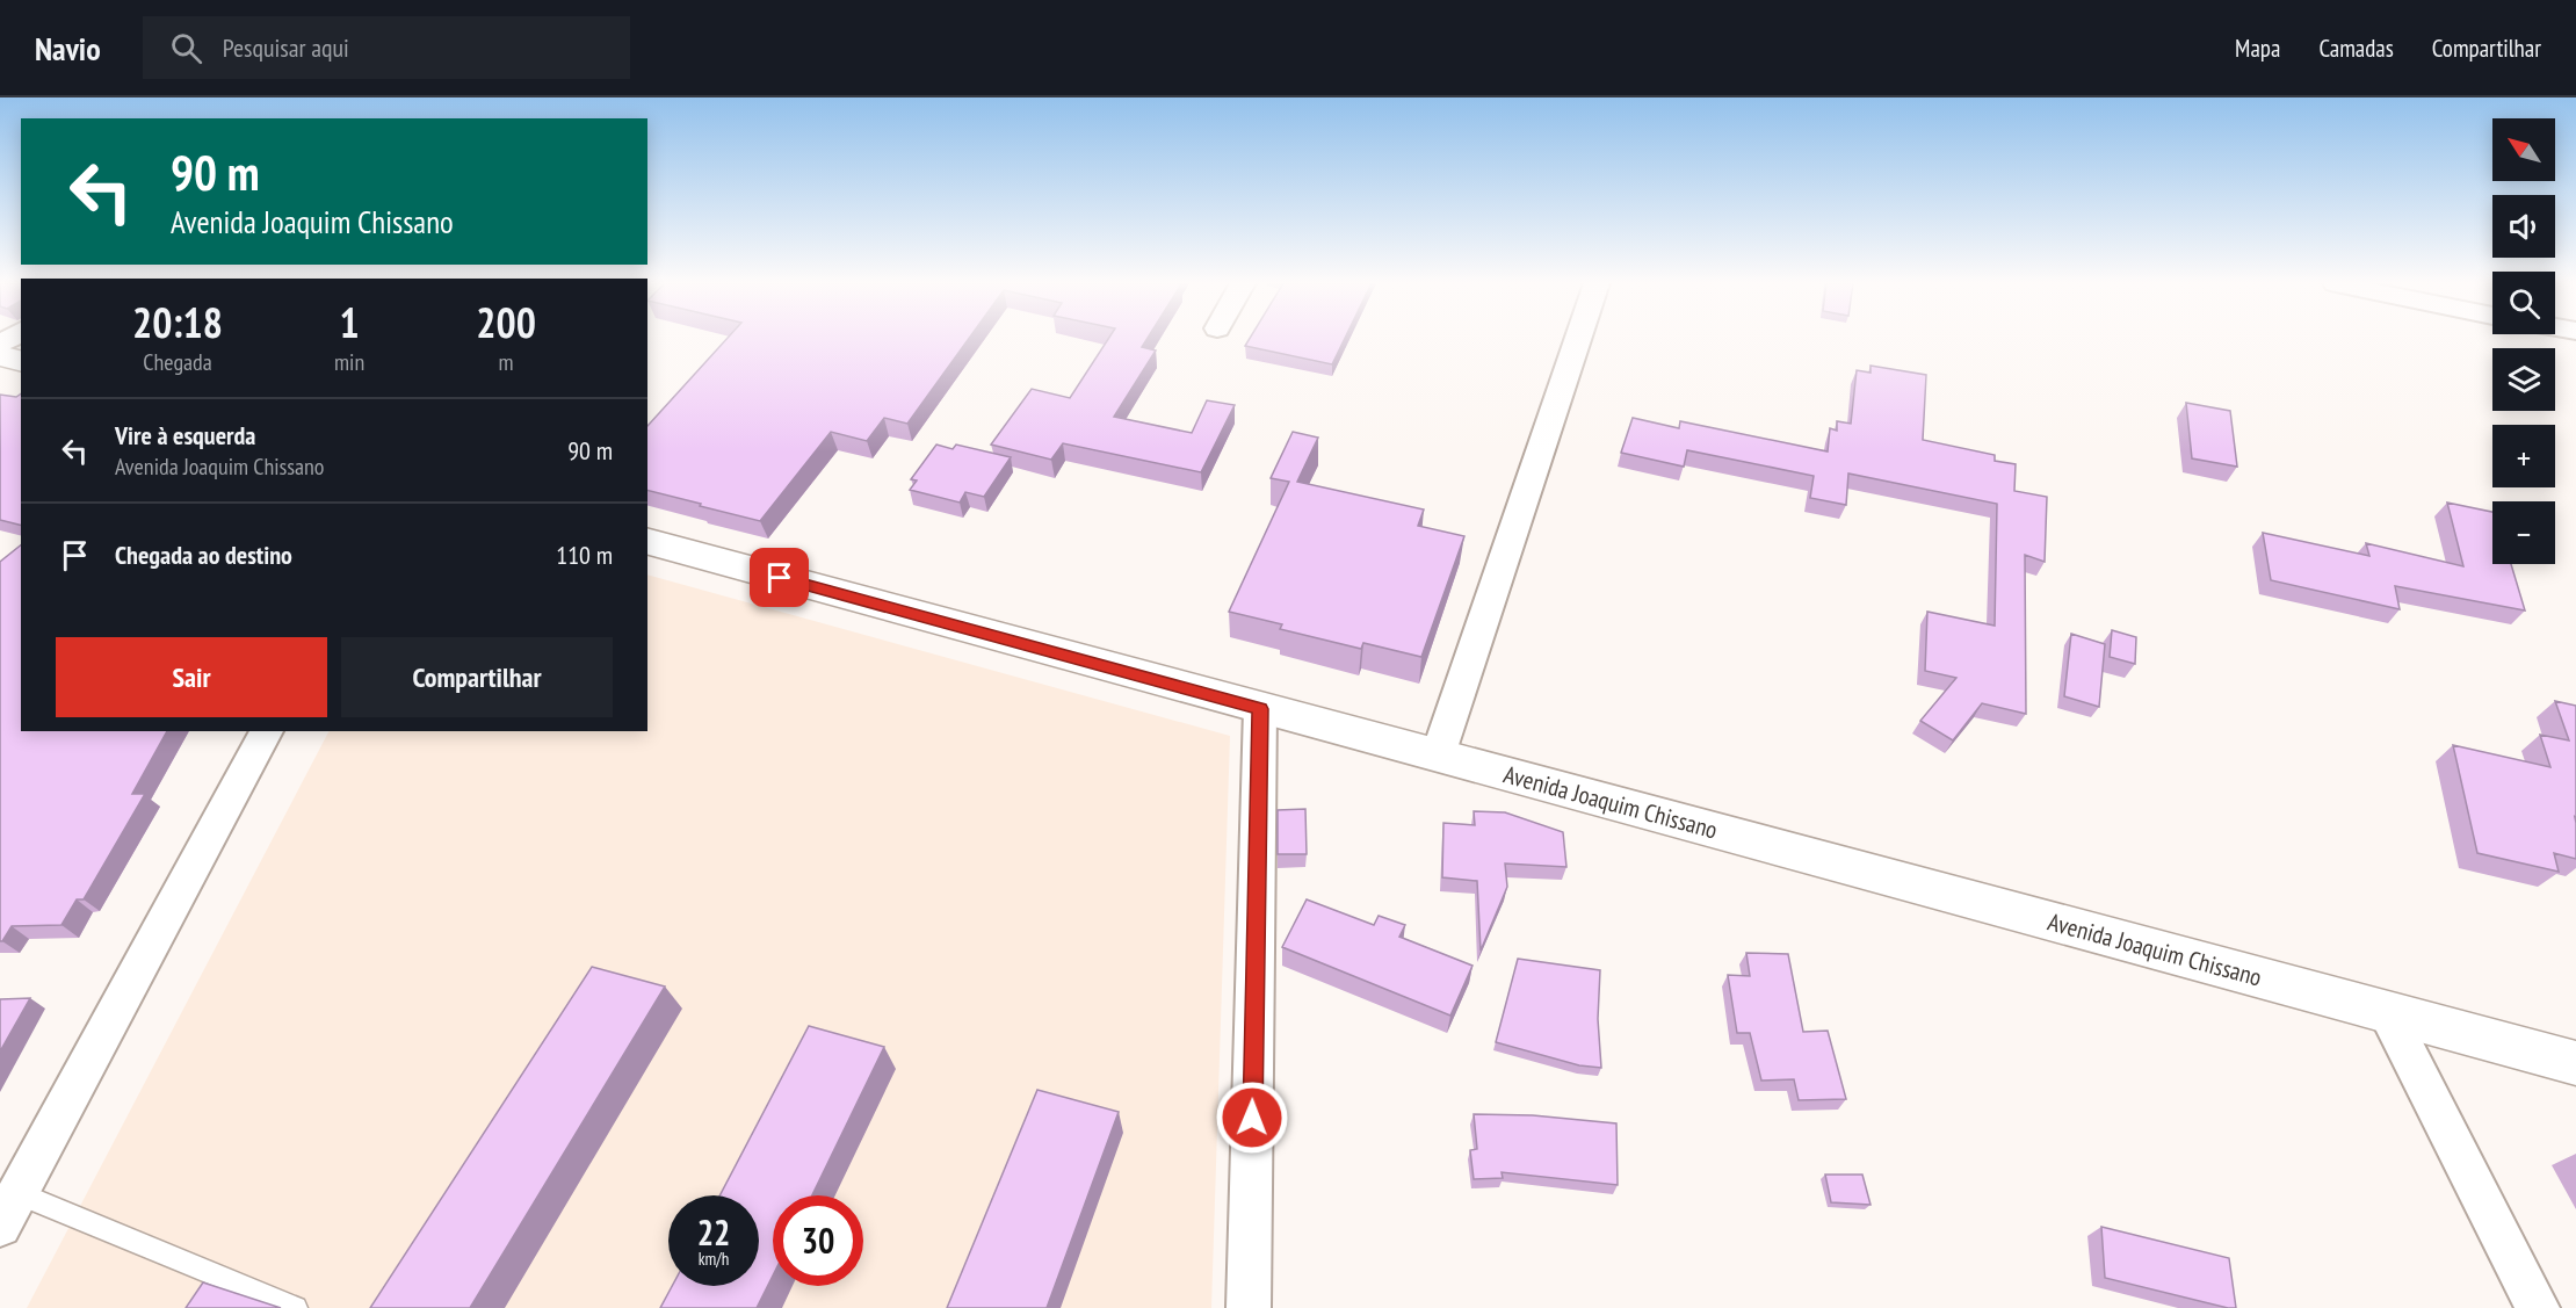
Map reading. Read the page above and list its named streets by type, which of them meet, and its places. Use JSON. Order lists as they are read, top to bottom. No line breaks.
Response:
{"streets":{"street":["Avenida Joaquim Chissano"]},"north":"top left","page":{"header":"Navio","search":"Pesquisar aqui","nav":["Mapa","Camadas","Compartilhar"],"map_buttons":["+","−"],"turn":["90 m","Avenida Joaquim Chissano"],"eta":["20:18","Chegada","1","min","200","m"],"list":[{"name":"Vire à esquerda","note":"Avenida Joaquim Chissano","value":"90 m"},{"name":"Chegada ao destino","value":"110 m"}],"buttons":["Sair","Compartilhar"],"speed":"22 km/h","limit":"30"}}
